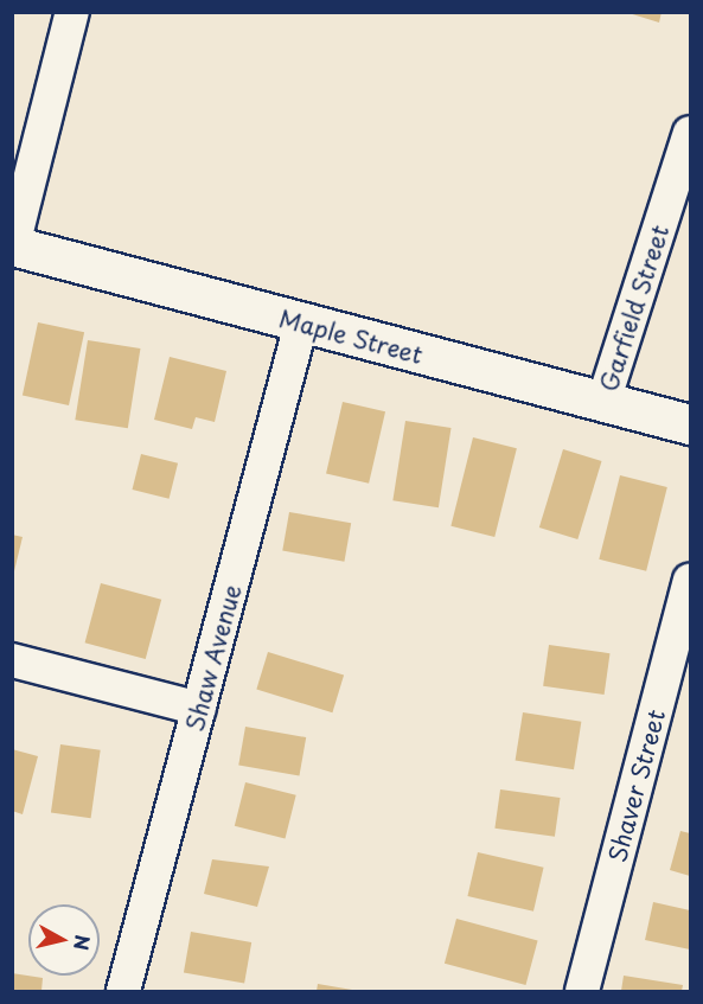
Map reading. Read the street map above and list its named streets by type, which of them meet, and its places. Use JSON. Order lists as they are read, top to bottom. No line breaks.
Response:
{"streets":{"street":["Garfield Street","Maple Street","Shaw Avenue","Shaver Street"]},"crossings":[["Garfield Street","Maple Street"],["Maple Street","Shaw Avenue"]],"north":"right"}
